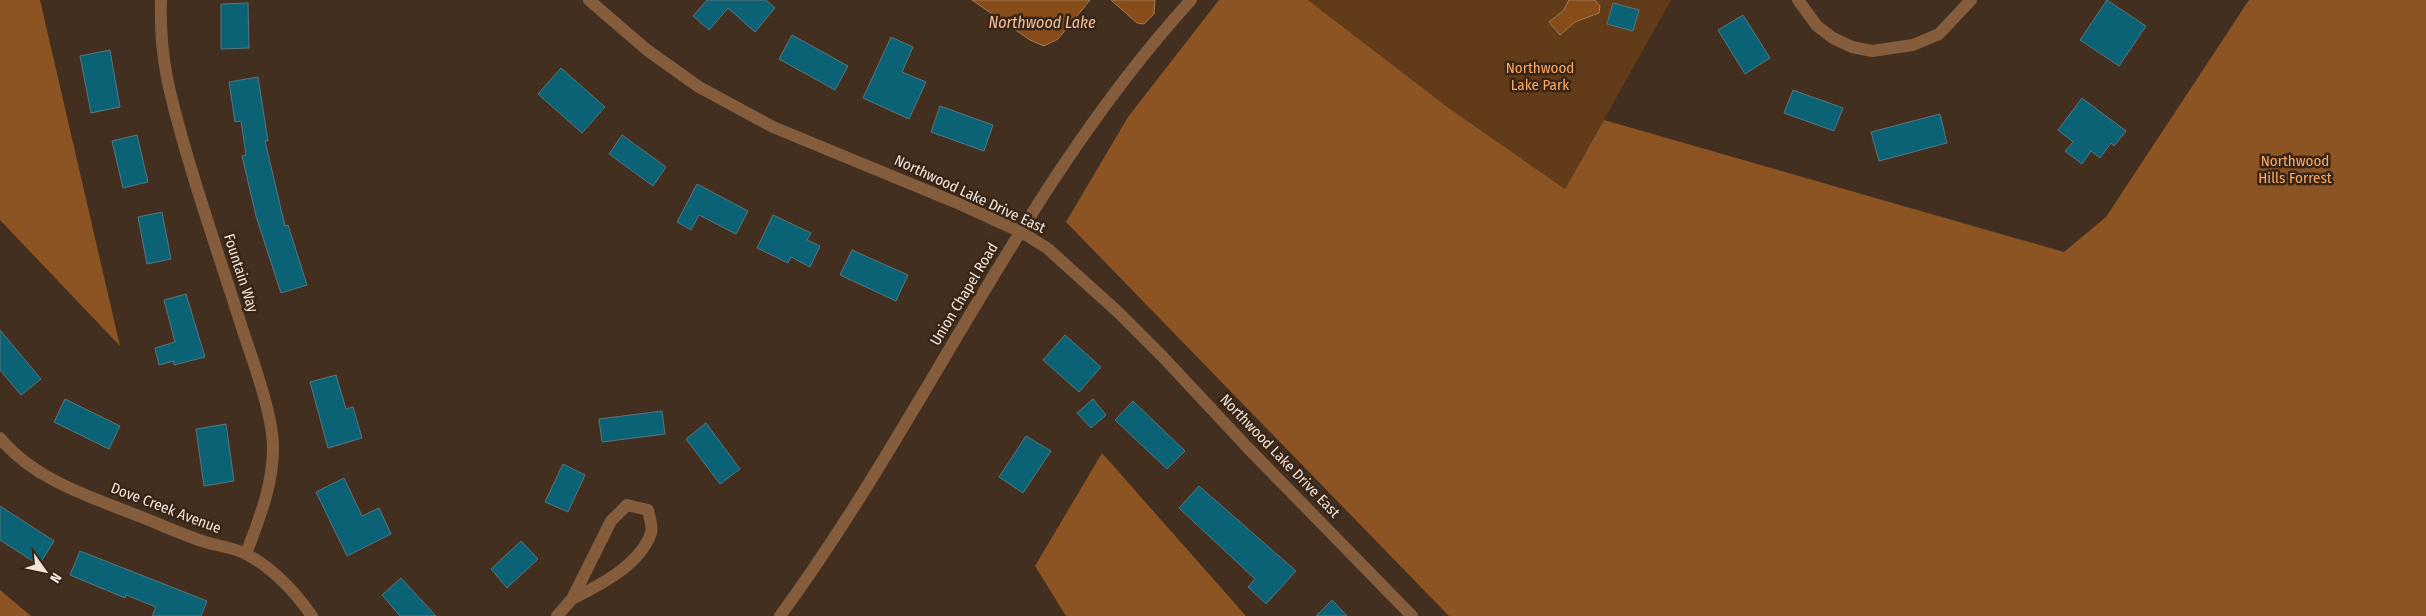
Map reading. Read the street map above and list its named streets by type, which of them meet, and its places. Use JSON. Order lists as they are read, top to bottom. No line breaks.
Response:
{"streets":{"street":["Northwood Lake Drive East","Fountain Way","Union Chapel Road","Dove Creek Avenue"]},"crossings":[["Northwood Lake Drive East","Union Chapel Road"],["Fountain Way","Dove Creek Avenue"]],"water":["Northwood Lake"],"parks":["Northwood Lake Park","Northwood Hills Forrest"],"north":"bottom right"}
